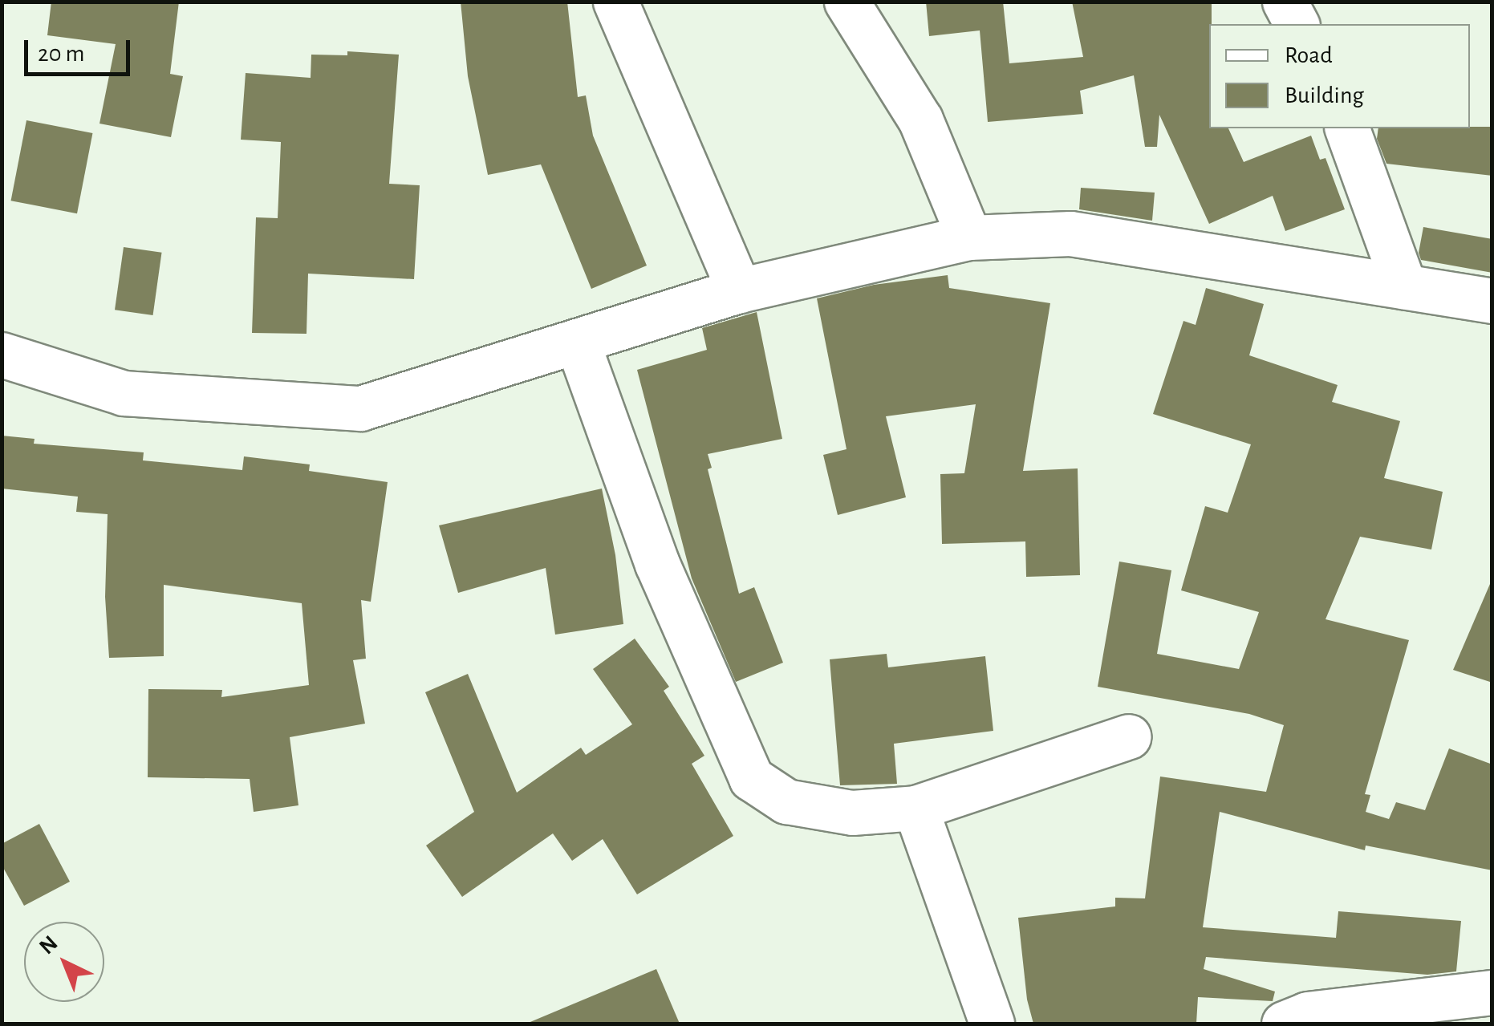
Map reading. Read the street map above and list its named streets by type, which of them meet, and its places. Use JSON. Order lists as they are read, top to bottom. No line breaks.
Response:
{"legend":["Road","Building"],"scale_bar":"20 m","north":"top left"}
